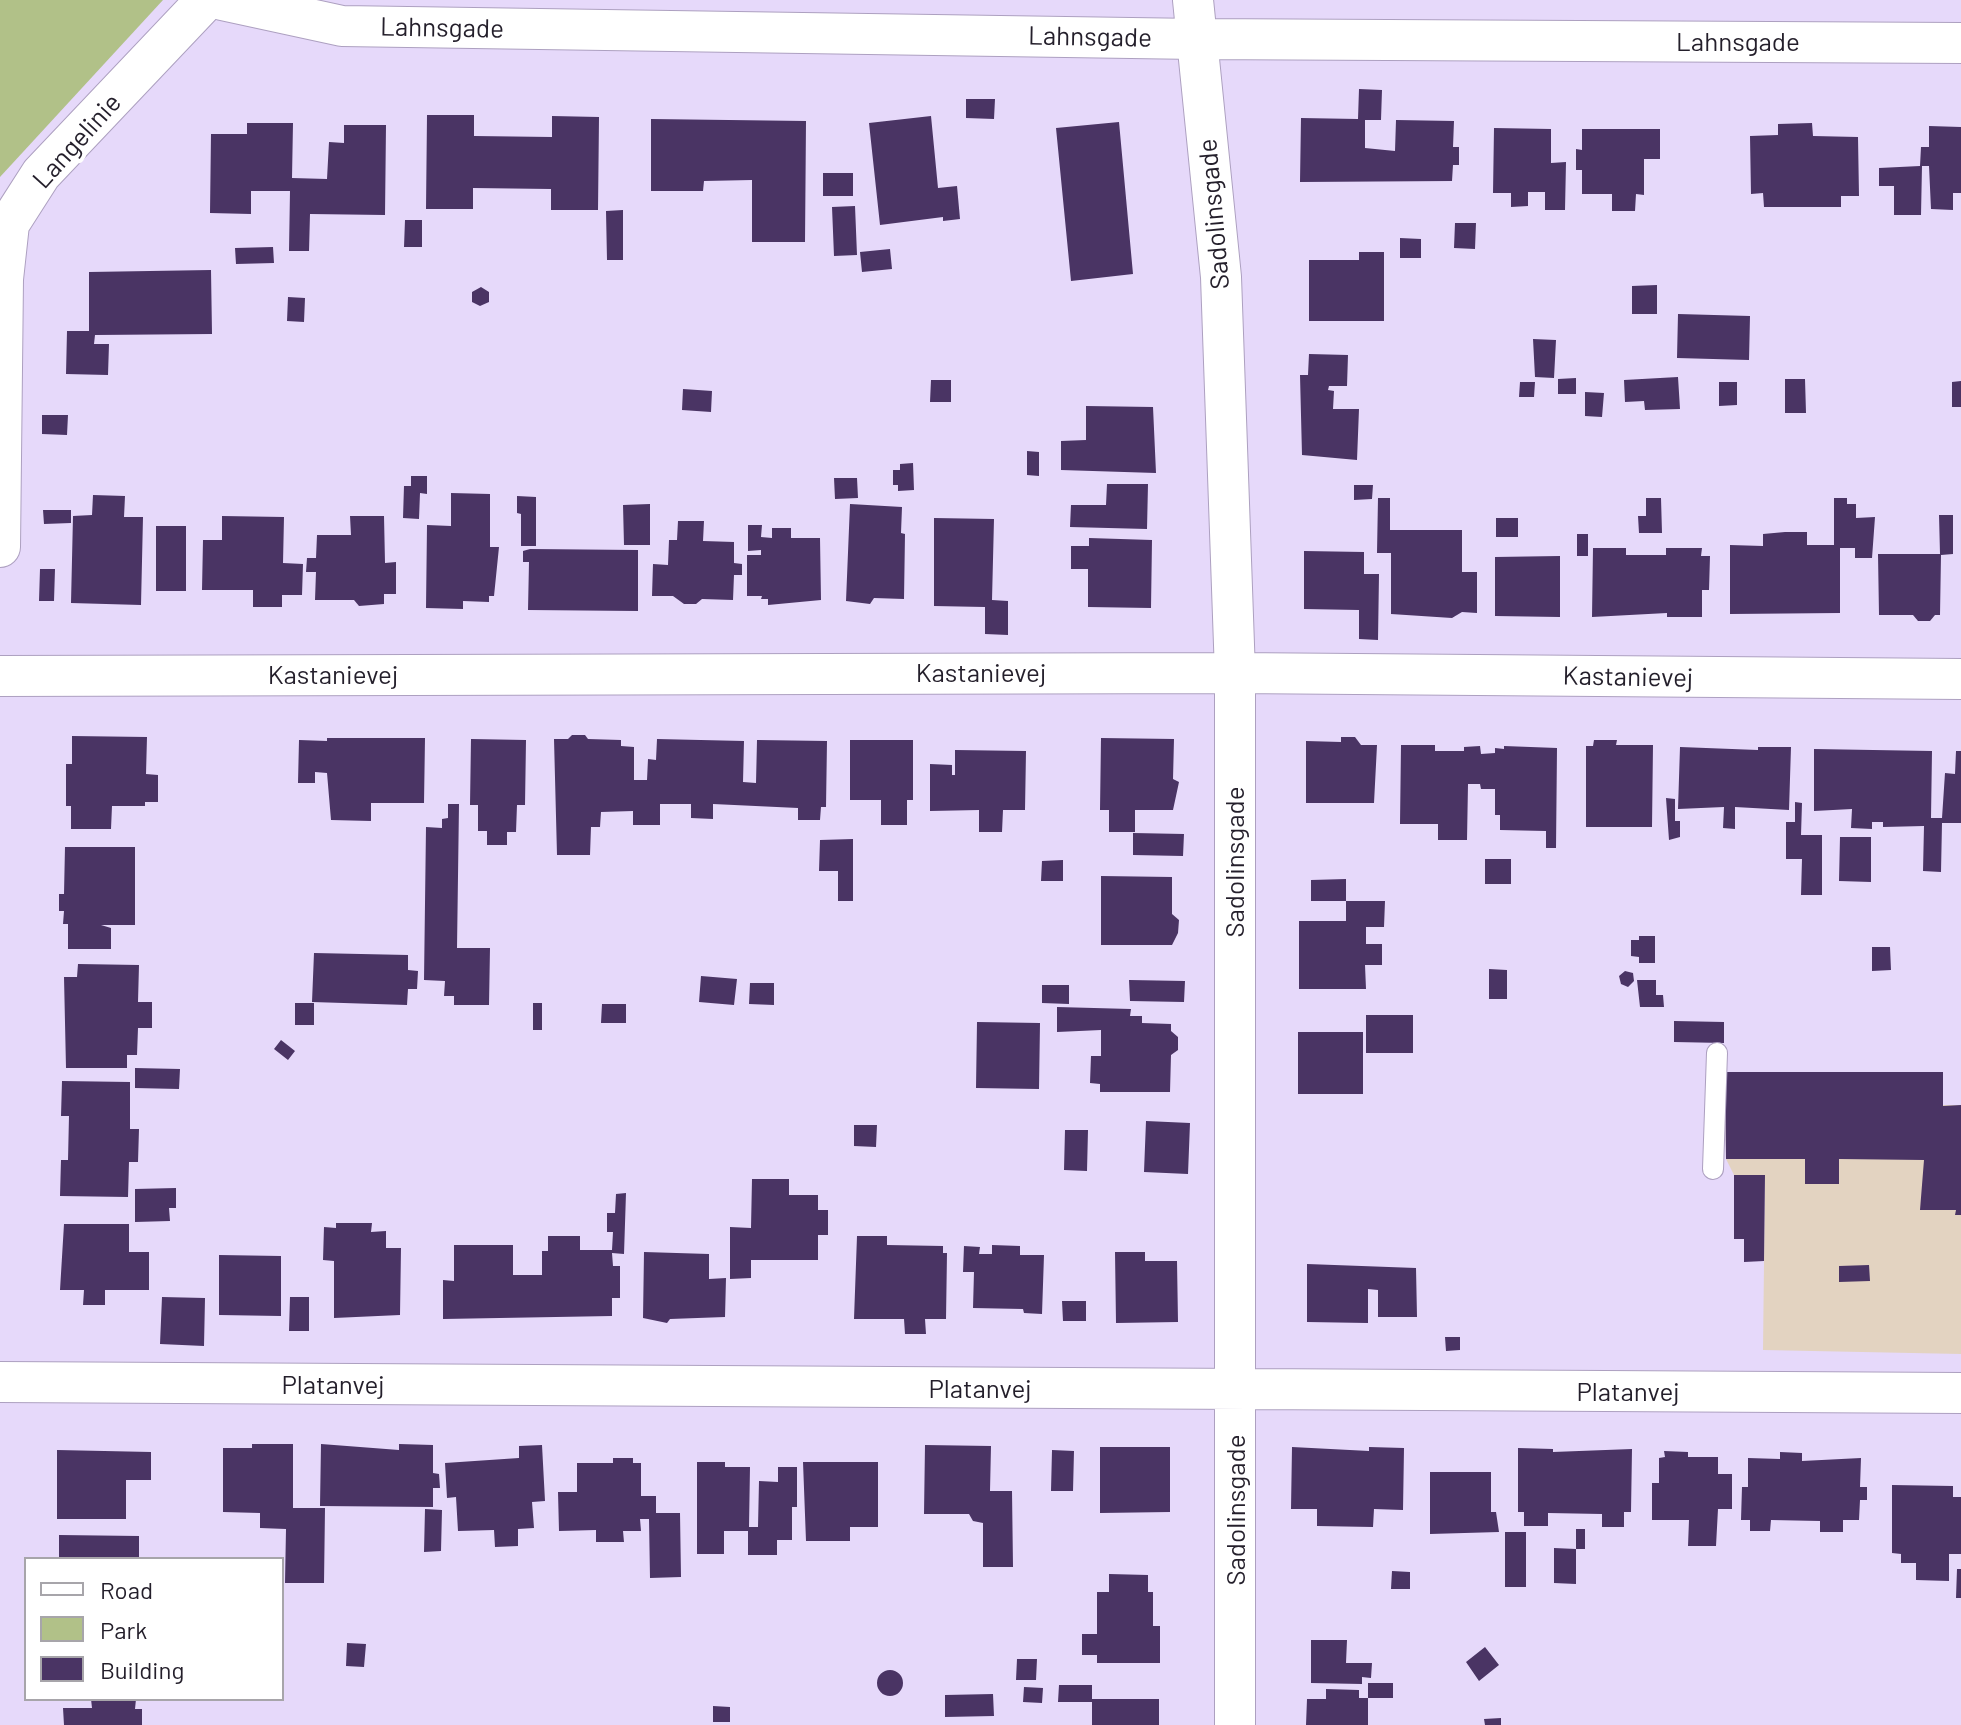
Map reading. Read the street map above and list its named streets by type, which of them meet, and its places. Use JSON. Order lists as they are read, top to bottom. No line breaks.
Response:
{"streets":{"street":["Lahnsgade","Langelinie","Sadolinsgade","Kastanievej","Platanvej"]},"crossings":[["Lahnsgade","Sadolinsgade"],["Sadolinsgade","Kastanievej"],["Sadolinsgade","Platanvej"]],"legend":["Road","Park","Building"]}
